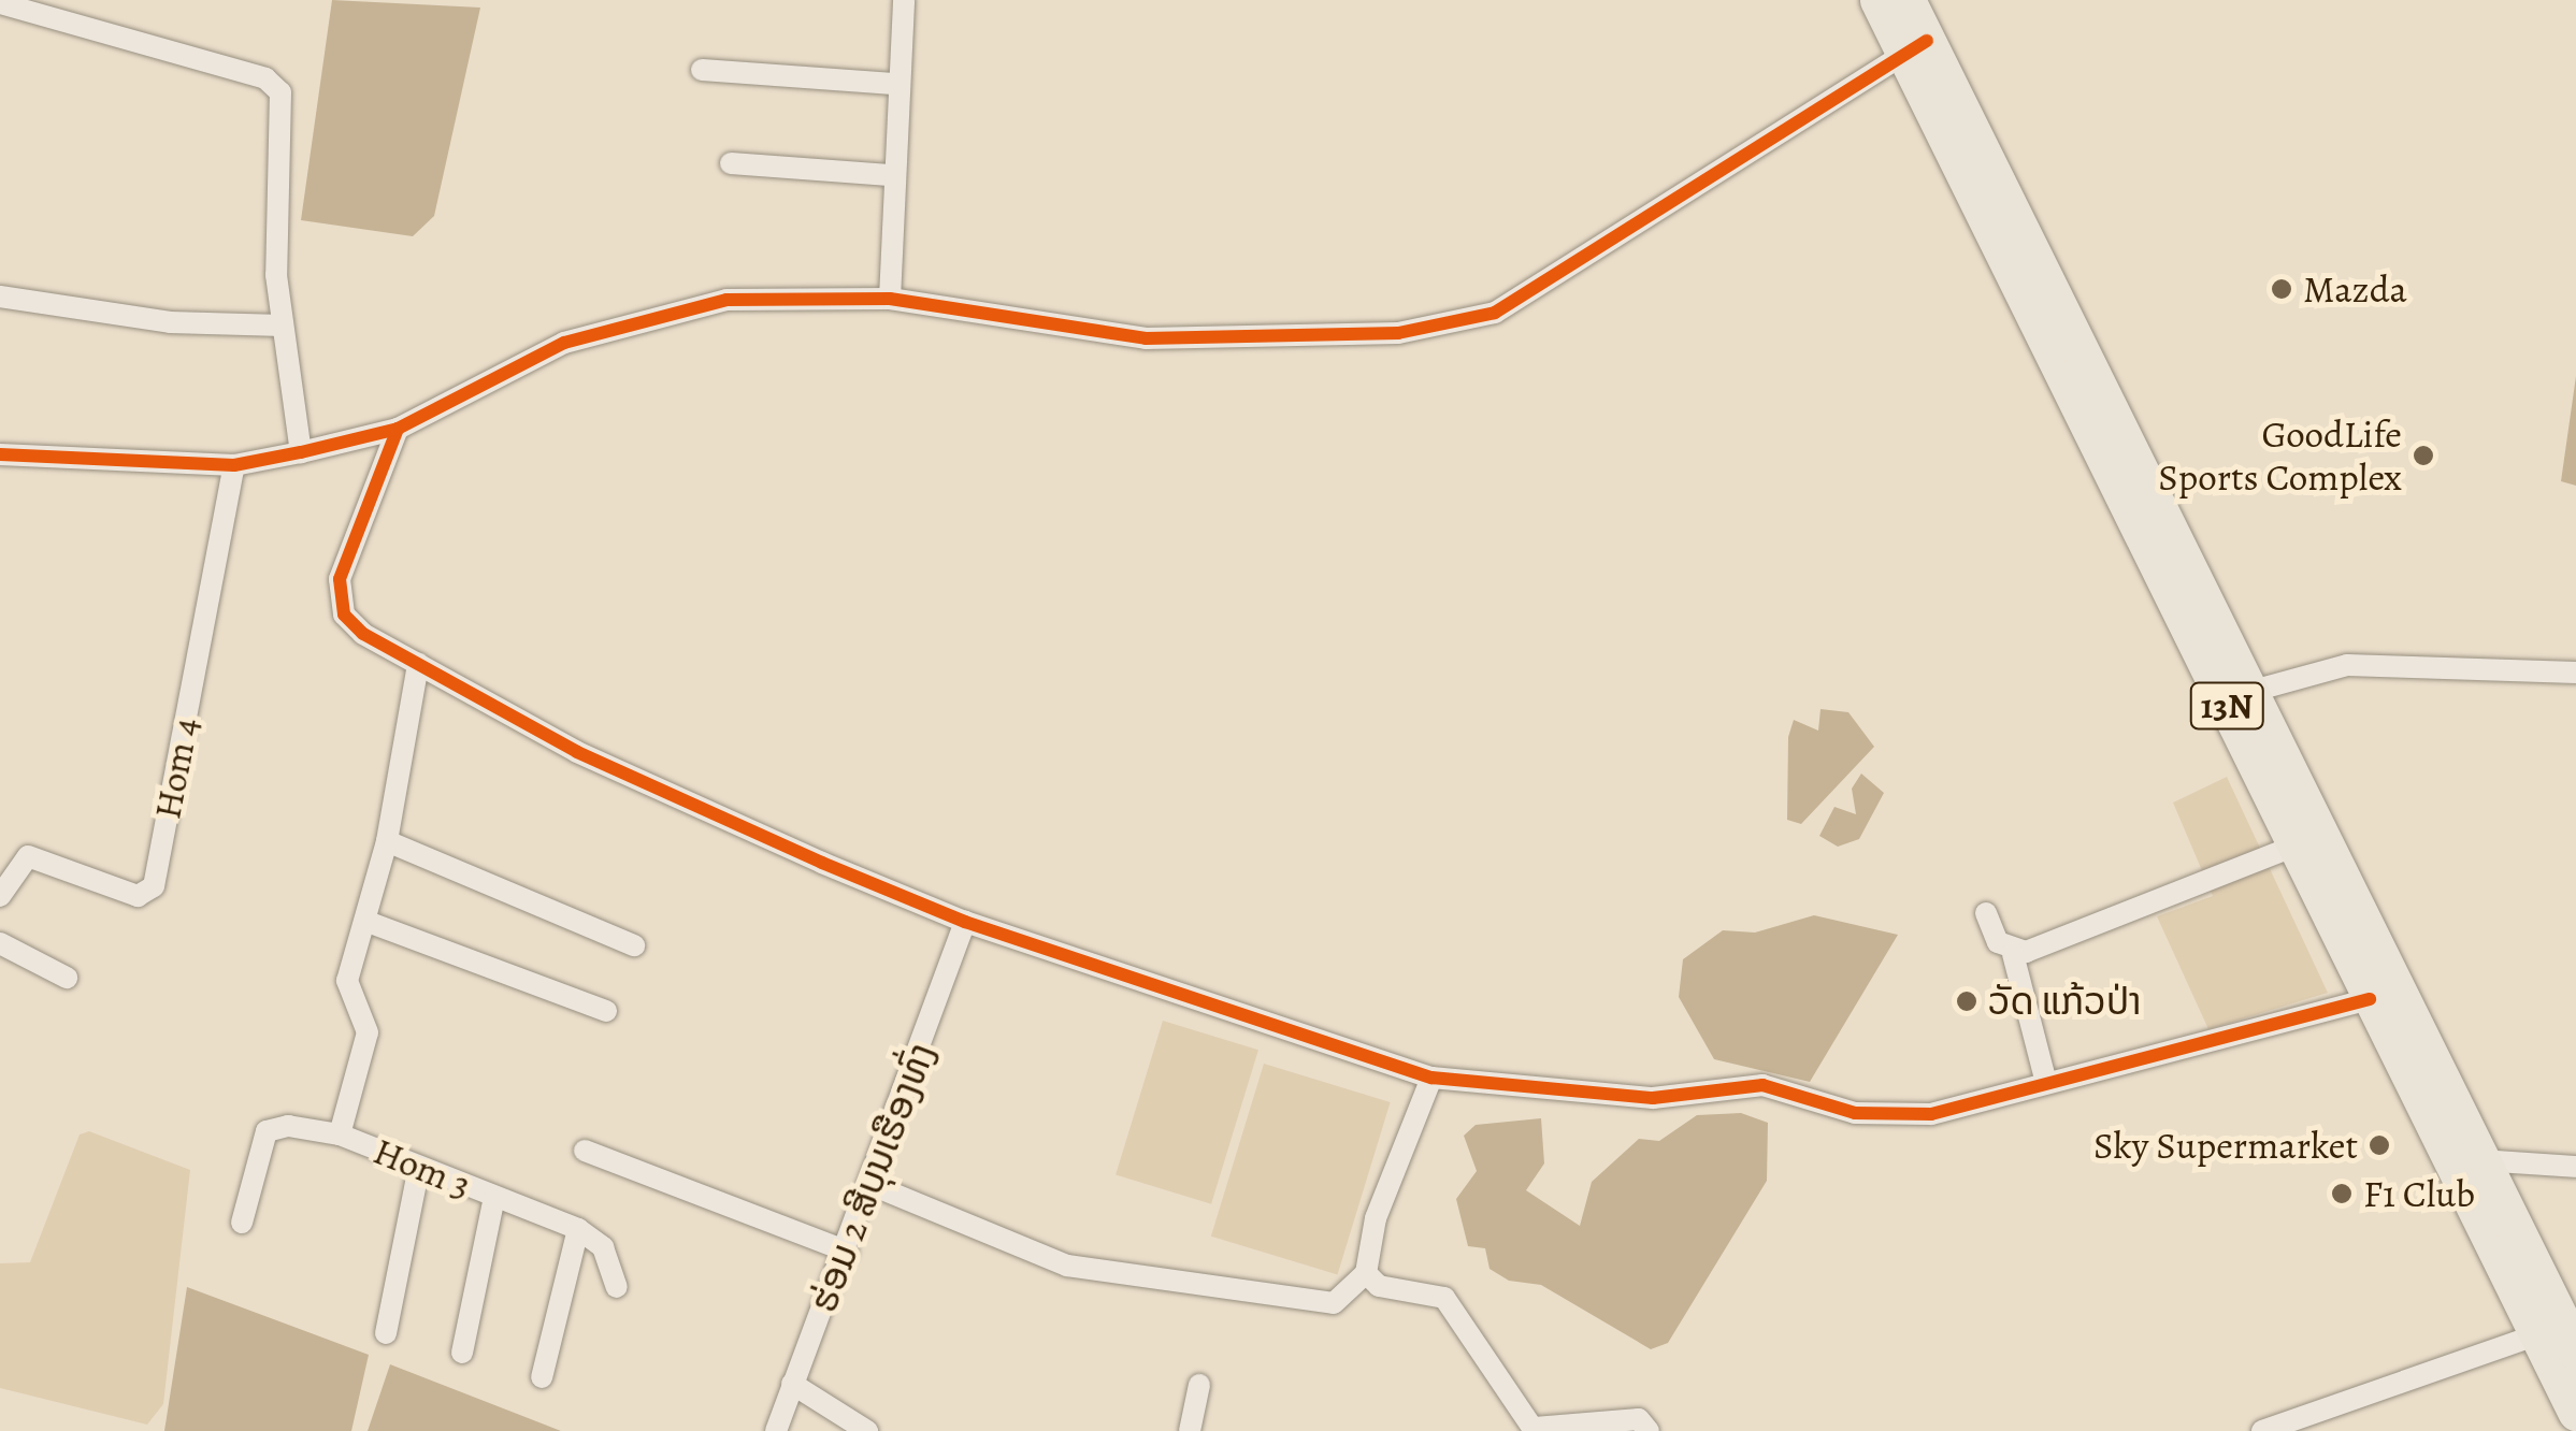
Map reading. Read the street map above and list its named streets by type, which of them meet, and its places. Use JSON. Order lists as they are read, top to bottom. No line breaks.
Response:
{"streets":{"highway":["13N"],"street":["Hom 4","Hom 3","ຮ່ອມ 2 ສີບຸນເຮືອງທົ່ງ"]},"places":["Mazda","GoodLife Sports Complex","ວັດ ແກ້ວປ່າ","Sky Supermarket","F1 Club"]}
